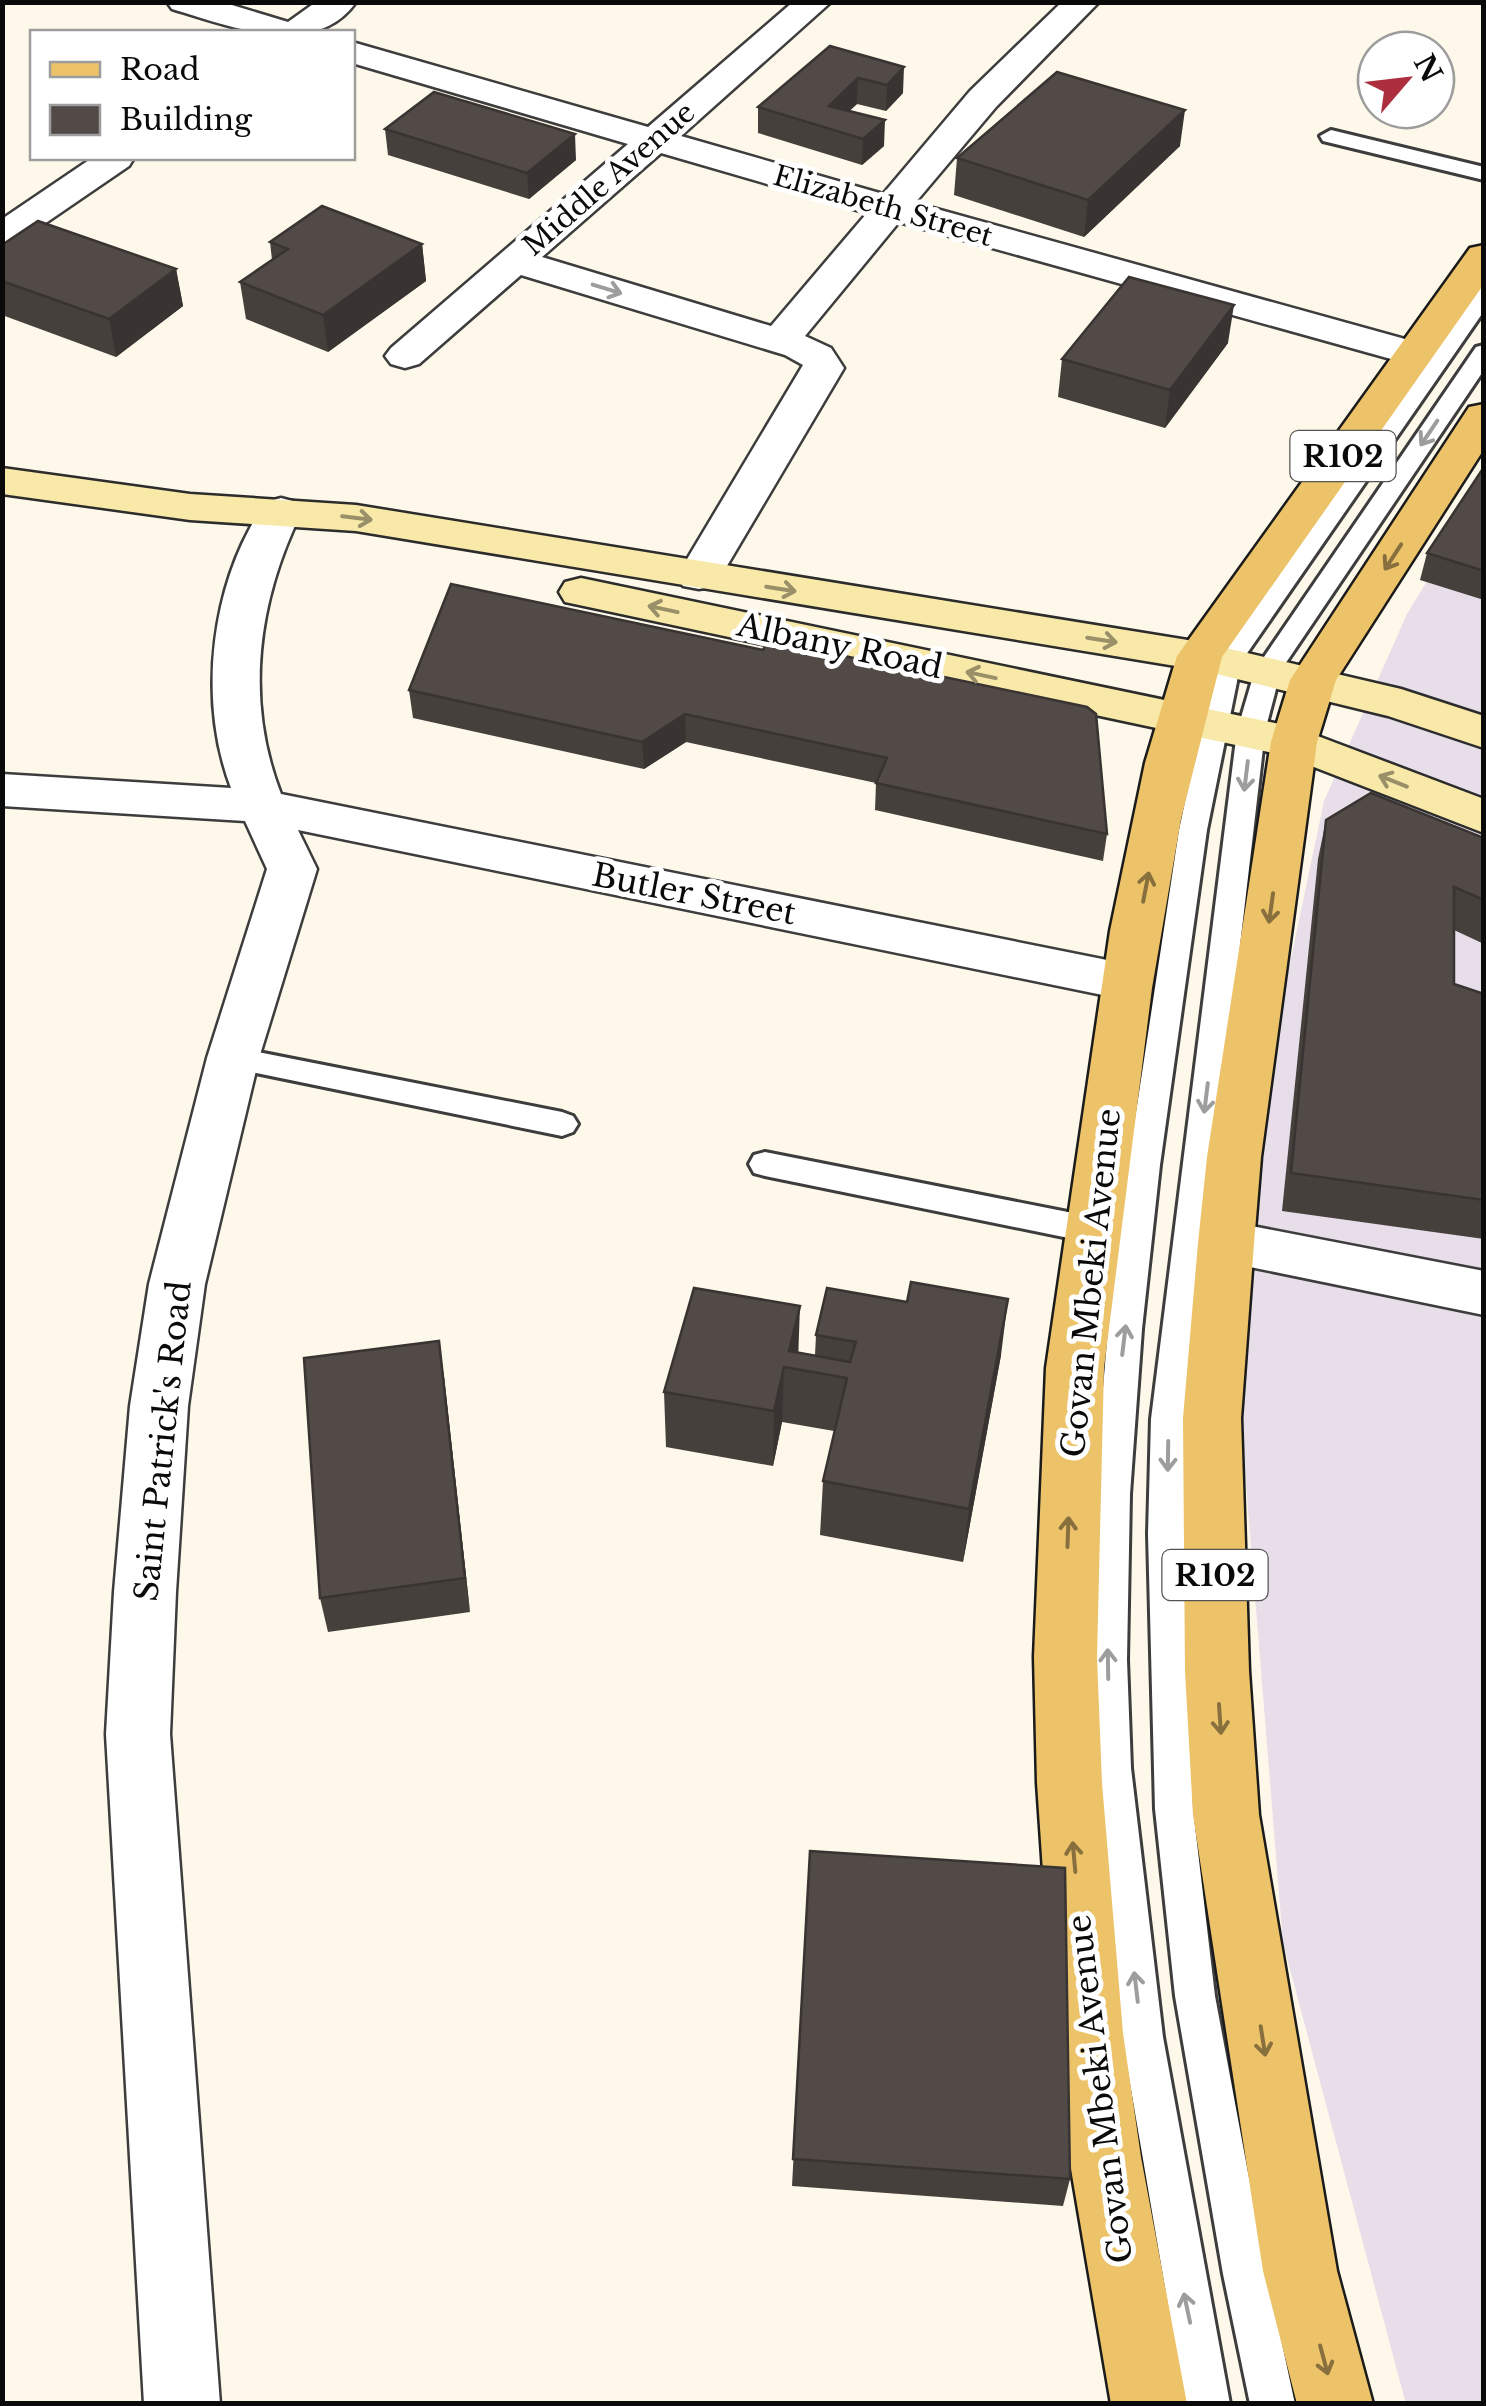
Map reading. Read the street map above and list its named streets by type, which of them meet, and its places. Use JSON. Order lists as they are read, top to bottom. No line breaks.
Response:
{"streets":{"main road":["R102","Albany Road","Govan Mbeki Avenue"],"street":["Middle Avenue","Elizabeth Street","Butler Street","Saint Patrick's Road"]},"crossings":[["Middle Avenue","Elizabeth Street"],["Elizabeth Street","Govan Mbeki Avenue"],["Albany Road","Govan Mbeki Avenue"],["Albany Road","Saint Patrick's Road"],["Butler Street","Govan Mbeki Avenue"],["Butler Street","Saint Patrick's Road"]],"legend":["Road","Building"],"north":"top right"}
